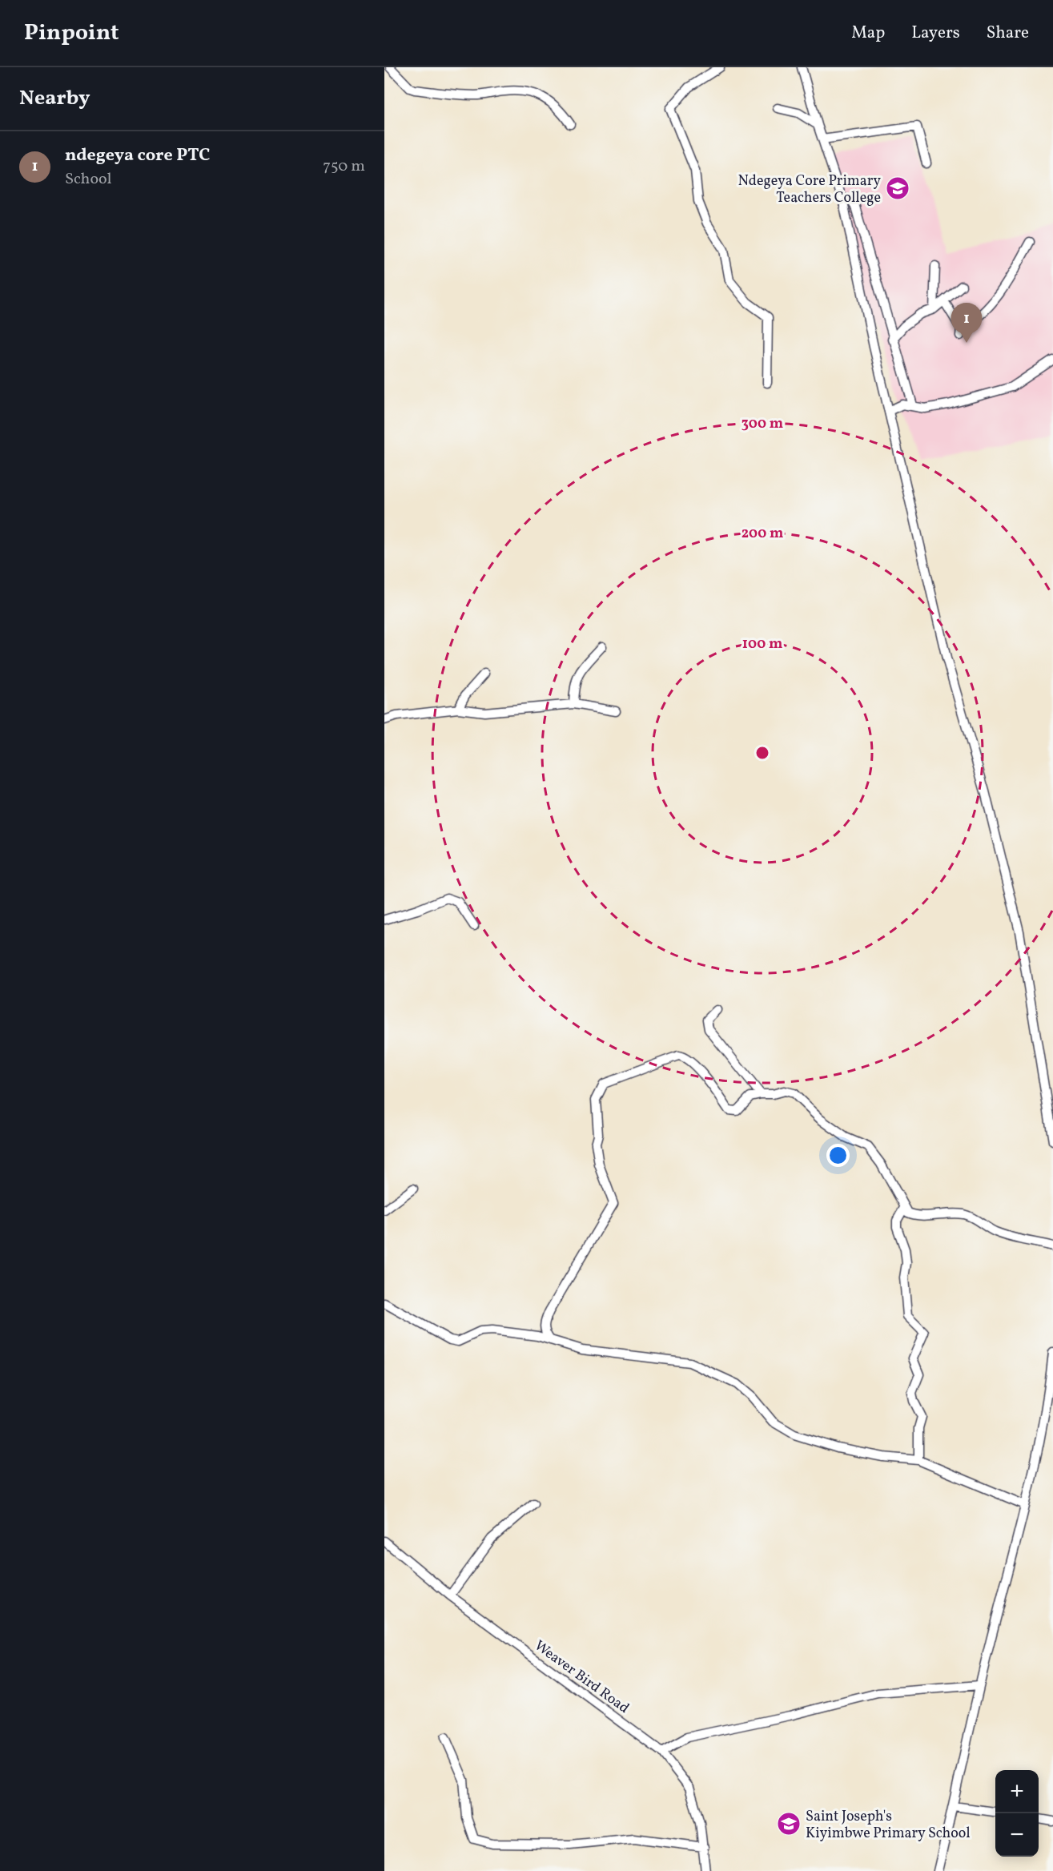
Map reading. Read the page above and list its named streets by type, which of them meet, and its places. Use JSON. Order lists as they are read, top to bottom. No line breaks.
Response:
{"streets":{"street":["Weaver Bird Road"]},"places":{"school or university":["Ndegeya Core Primary Teachers College","Saint Joseph's Kiyimbwe Primary School"]},"page":{"header":"Pinpoint","nav":["Map","Layers","Share"],"heading":"Nearby","list":[{"mark":"1","name":"ndegeya core PTC","note":"School","value":"750 m"}],"pins":"1","map_buttons":["+","−"]},"rings":["300 m","200 m","100 m"]}
